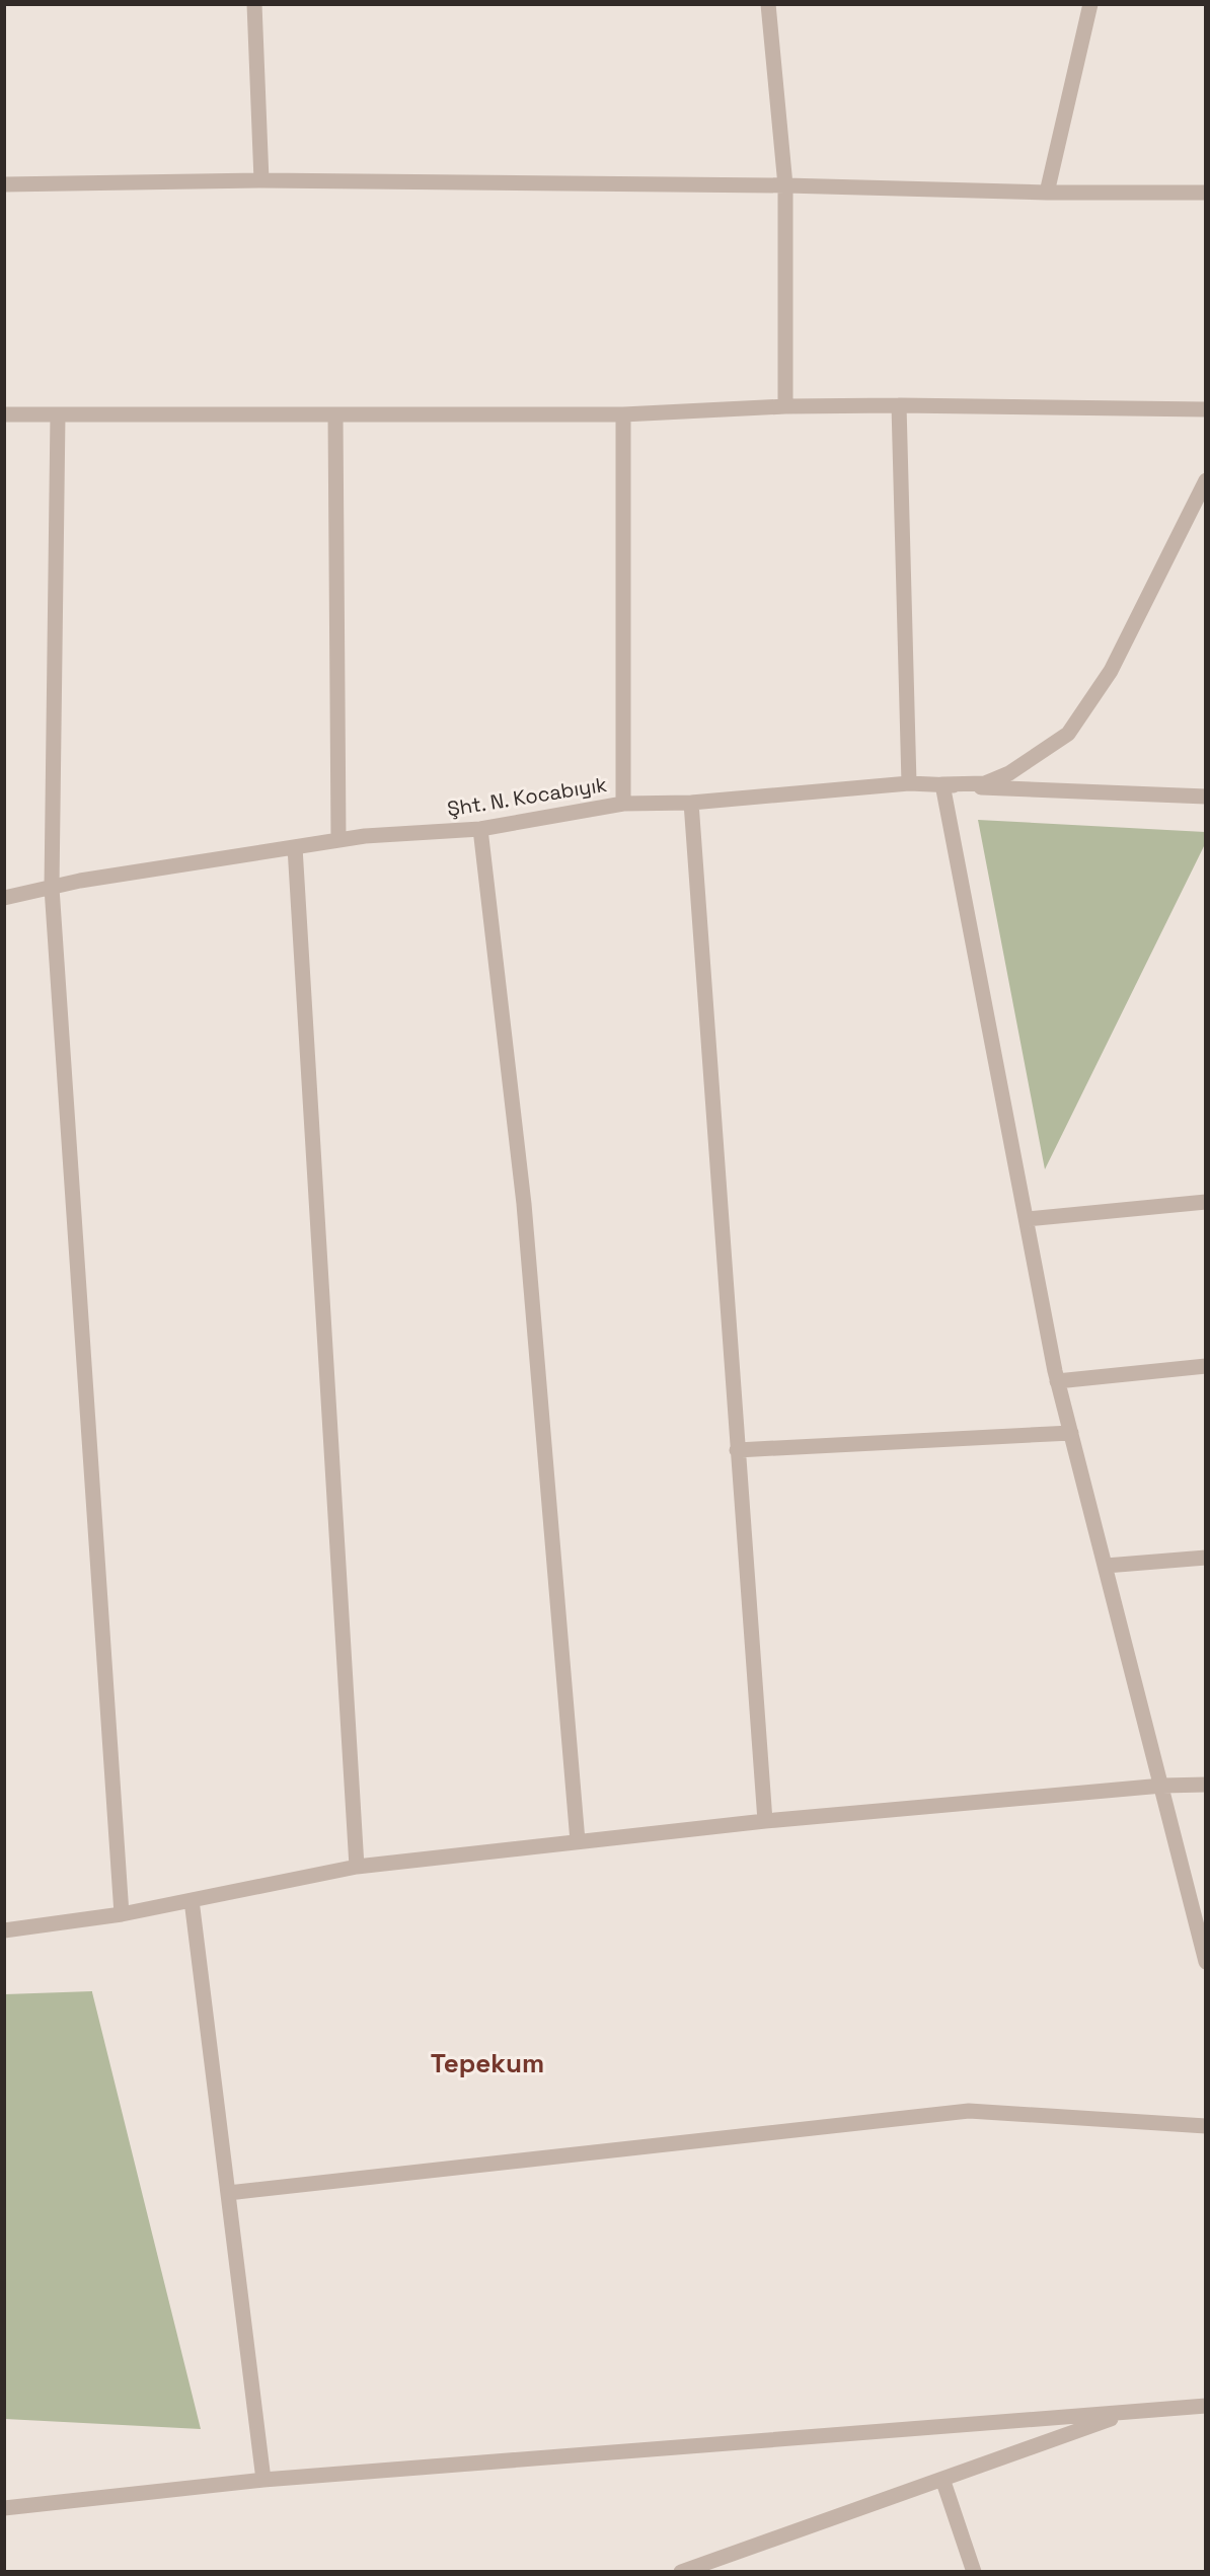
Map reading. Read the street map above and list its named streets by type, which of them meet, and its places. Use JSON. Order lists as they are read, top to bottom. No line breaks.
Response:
{"streets":{"street":["Şht. N. Kocabıyık"]},"districts":["Tepekum"]}
